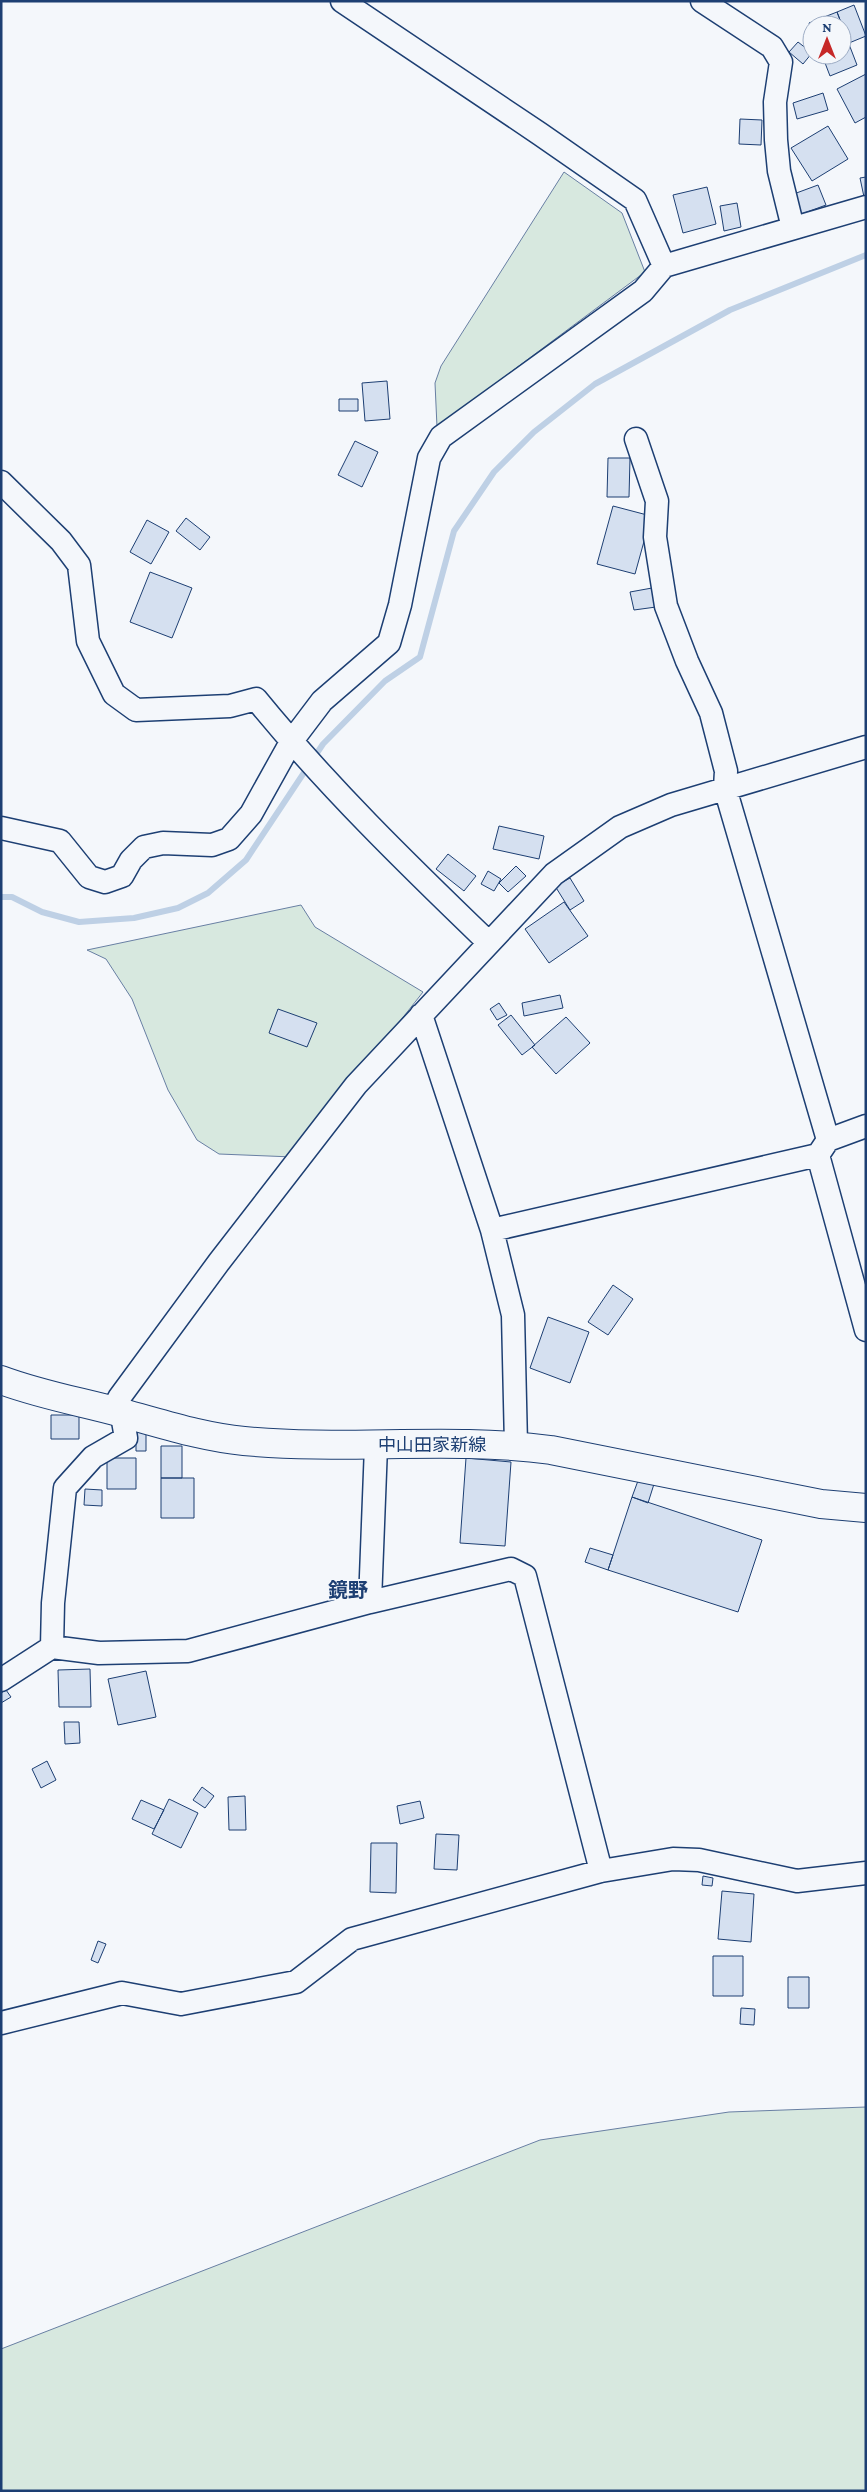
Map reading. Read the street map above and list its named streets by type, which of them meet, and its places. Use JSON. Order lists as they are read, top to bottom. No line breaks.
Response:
{"streets":{"main road":["中山田家新線"]},"districts":["鏡野"],"north":"top"}
